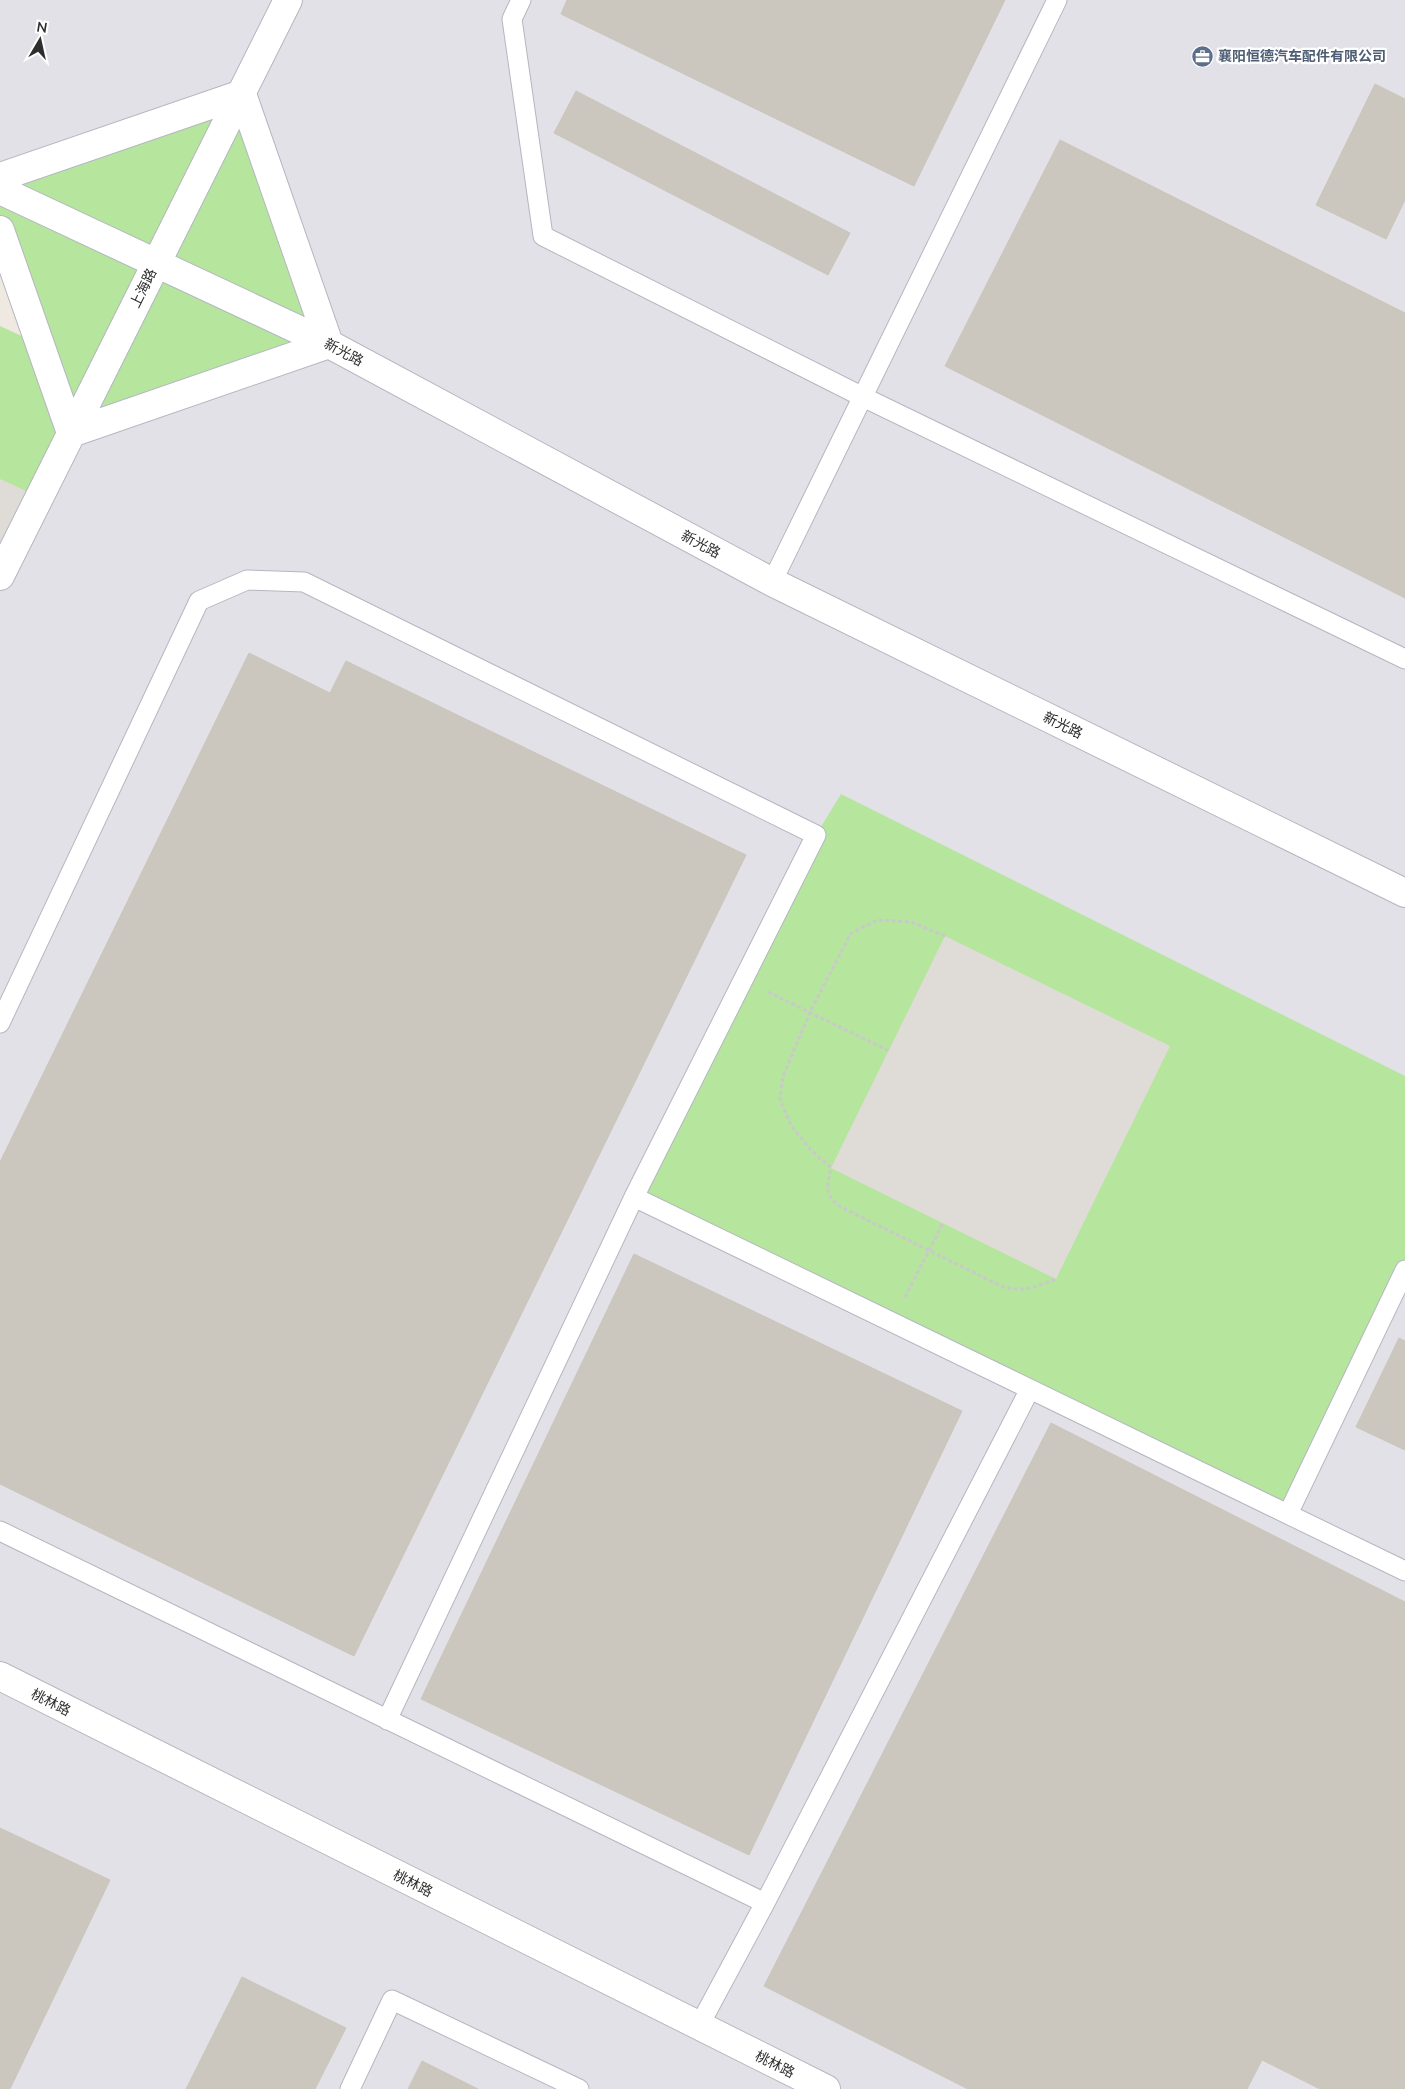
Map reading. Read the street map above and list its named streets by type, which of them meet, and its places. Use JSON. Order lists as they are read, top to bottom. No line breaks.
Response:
{"streets":{"street":["上海路","新光路","桃林路"]},"crossings":[["上海路","新光路"]],"places":{"office":["襄阳恒德汽车配件有限公司"]},"north":"top"}
